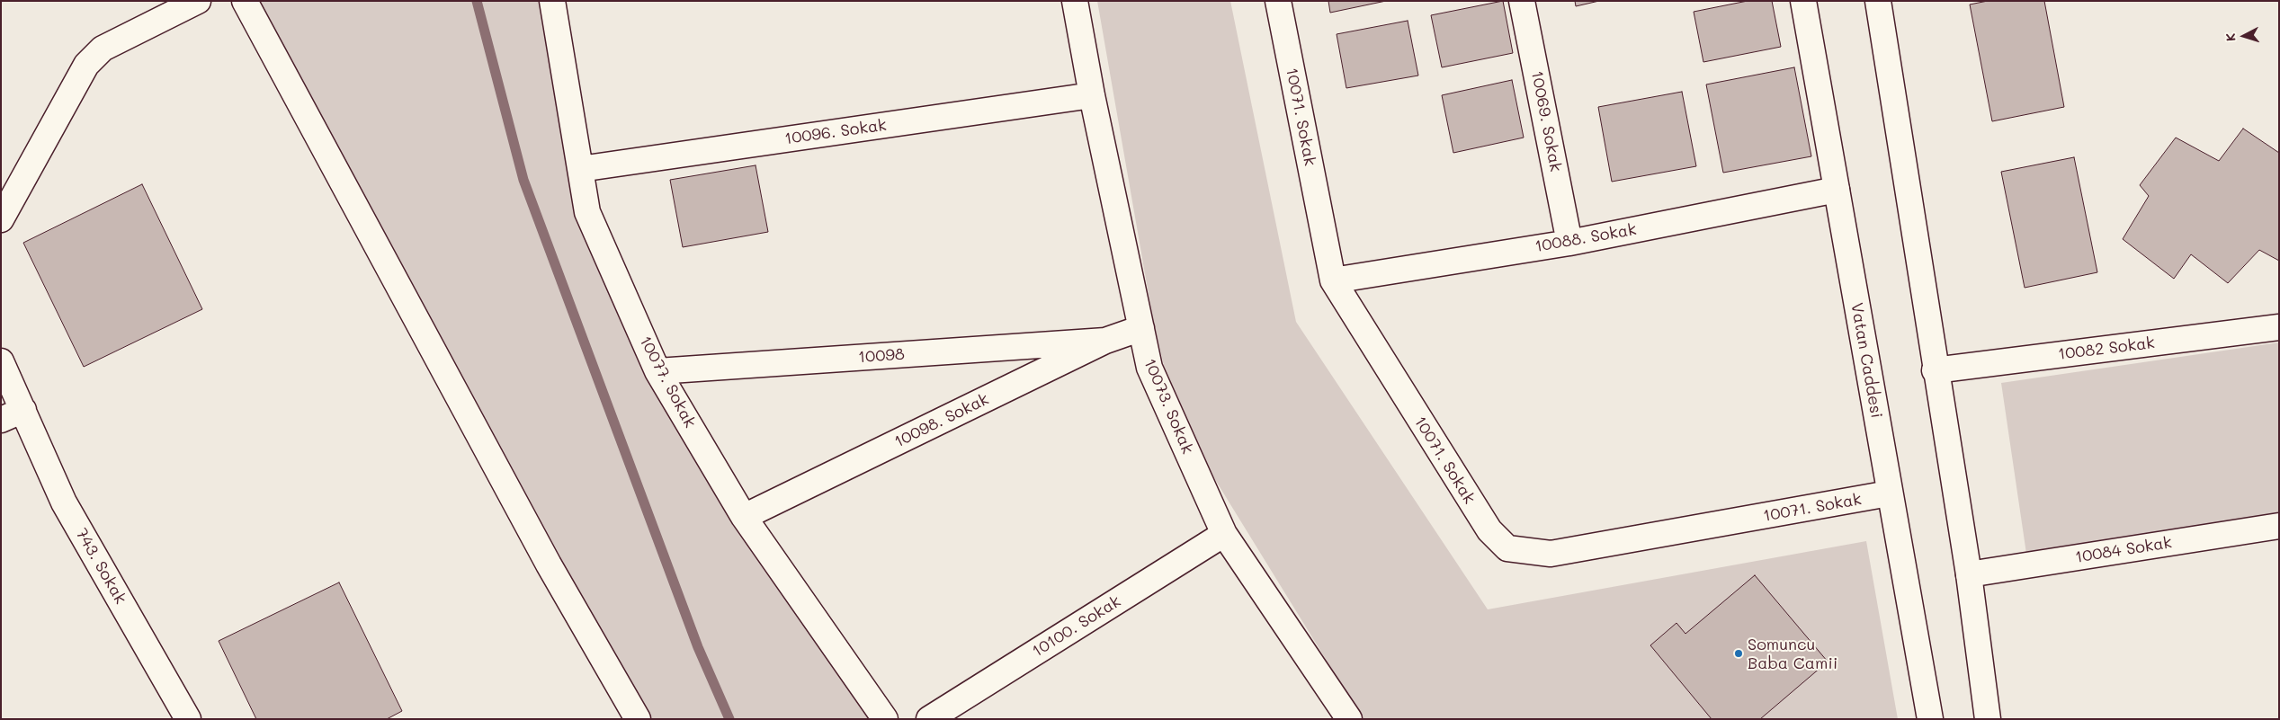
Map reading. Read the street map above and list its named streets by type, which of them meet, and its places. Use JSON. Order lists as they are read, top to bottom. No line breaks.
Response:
{"streets":{"street":["10071. Sokak","10069. Sokak","10096. Sokak","10088. Sokak","10082 Sokak","10098","Vatan Caddesi","10077. Sokak","10073. Sokak","10098. Sokak","10084 Sokak","743. Sokak","10100. Sokak"]},"crossings":[["10071. Sokak","10088. Sokak"],["10071. Sokak","Vatan Caddesi"],["10069. Sokak","10088. Sokak"],["10096. Sokak","10077. Sokak"],["10096. Sokak","10073. Sokak"],["10088. Sokak","Vatan Caddesi"],["10098","10077. Sokak"],["10098","10098. Sokak"],["10077. Sokak","10098. Sokak"],["10073. Sokak","10098. Sokak"],["10073. Sokak","10100. Sokak"]],"places":["Somuncu Baba Camii"],"north":"left"}
